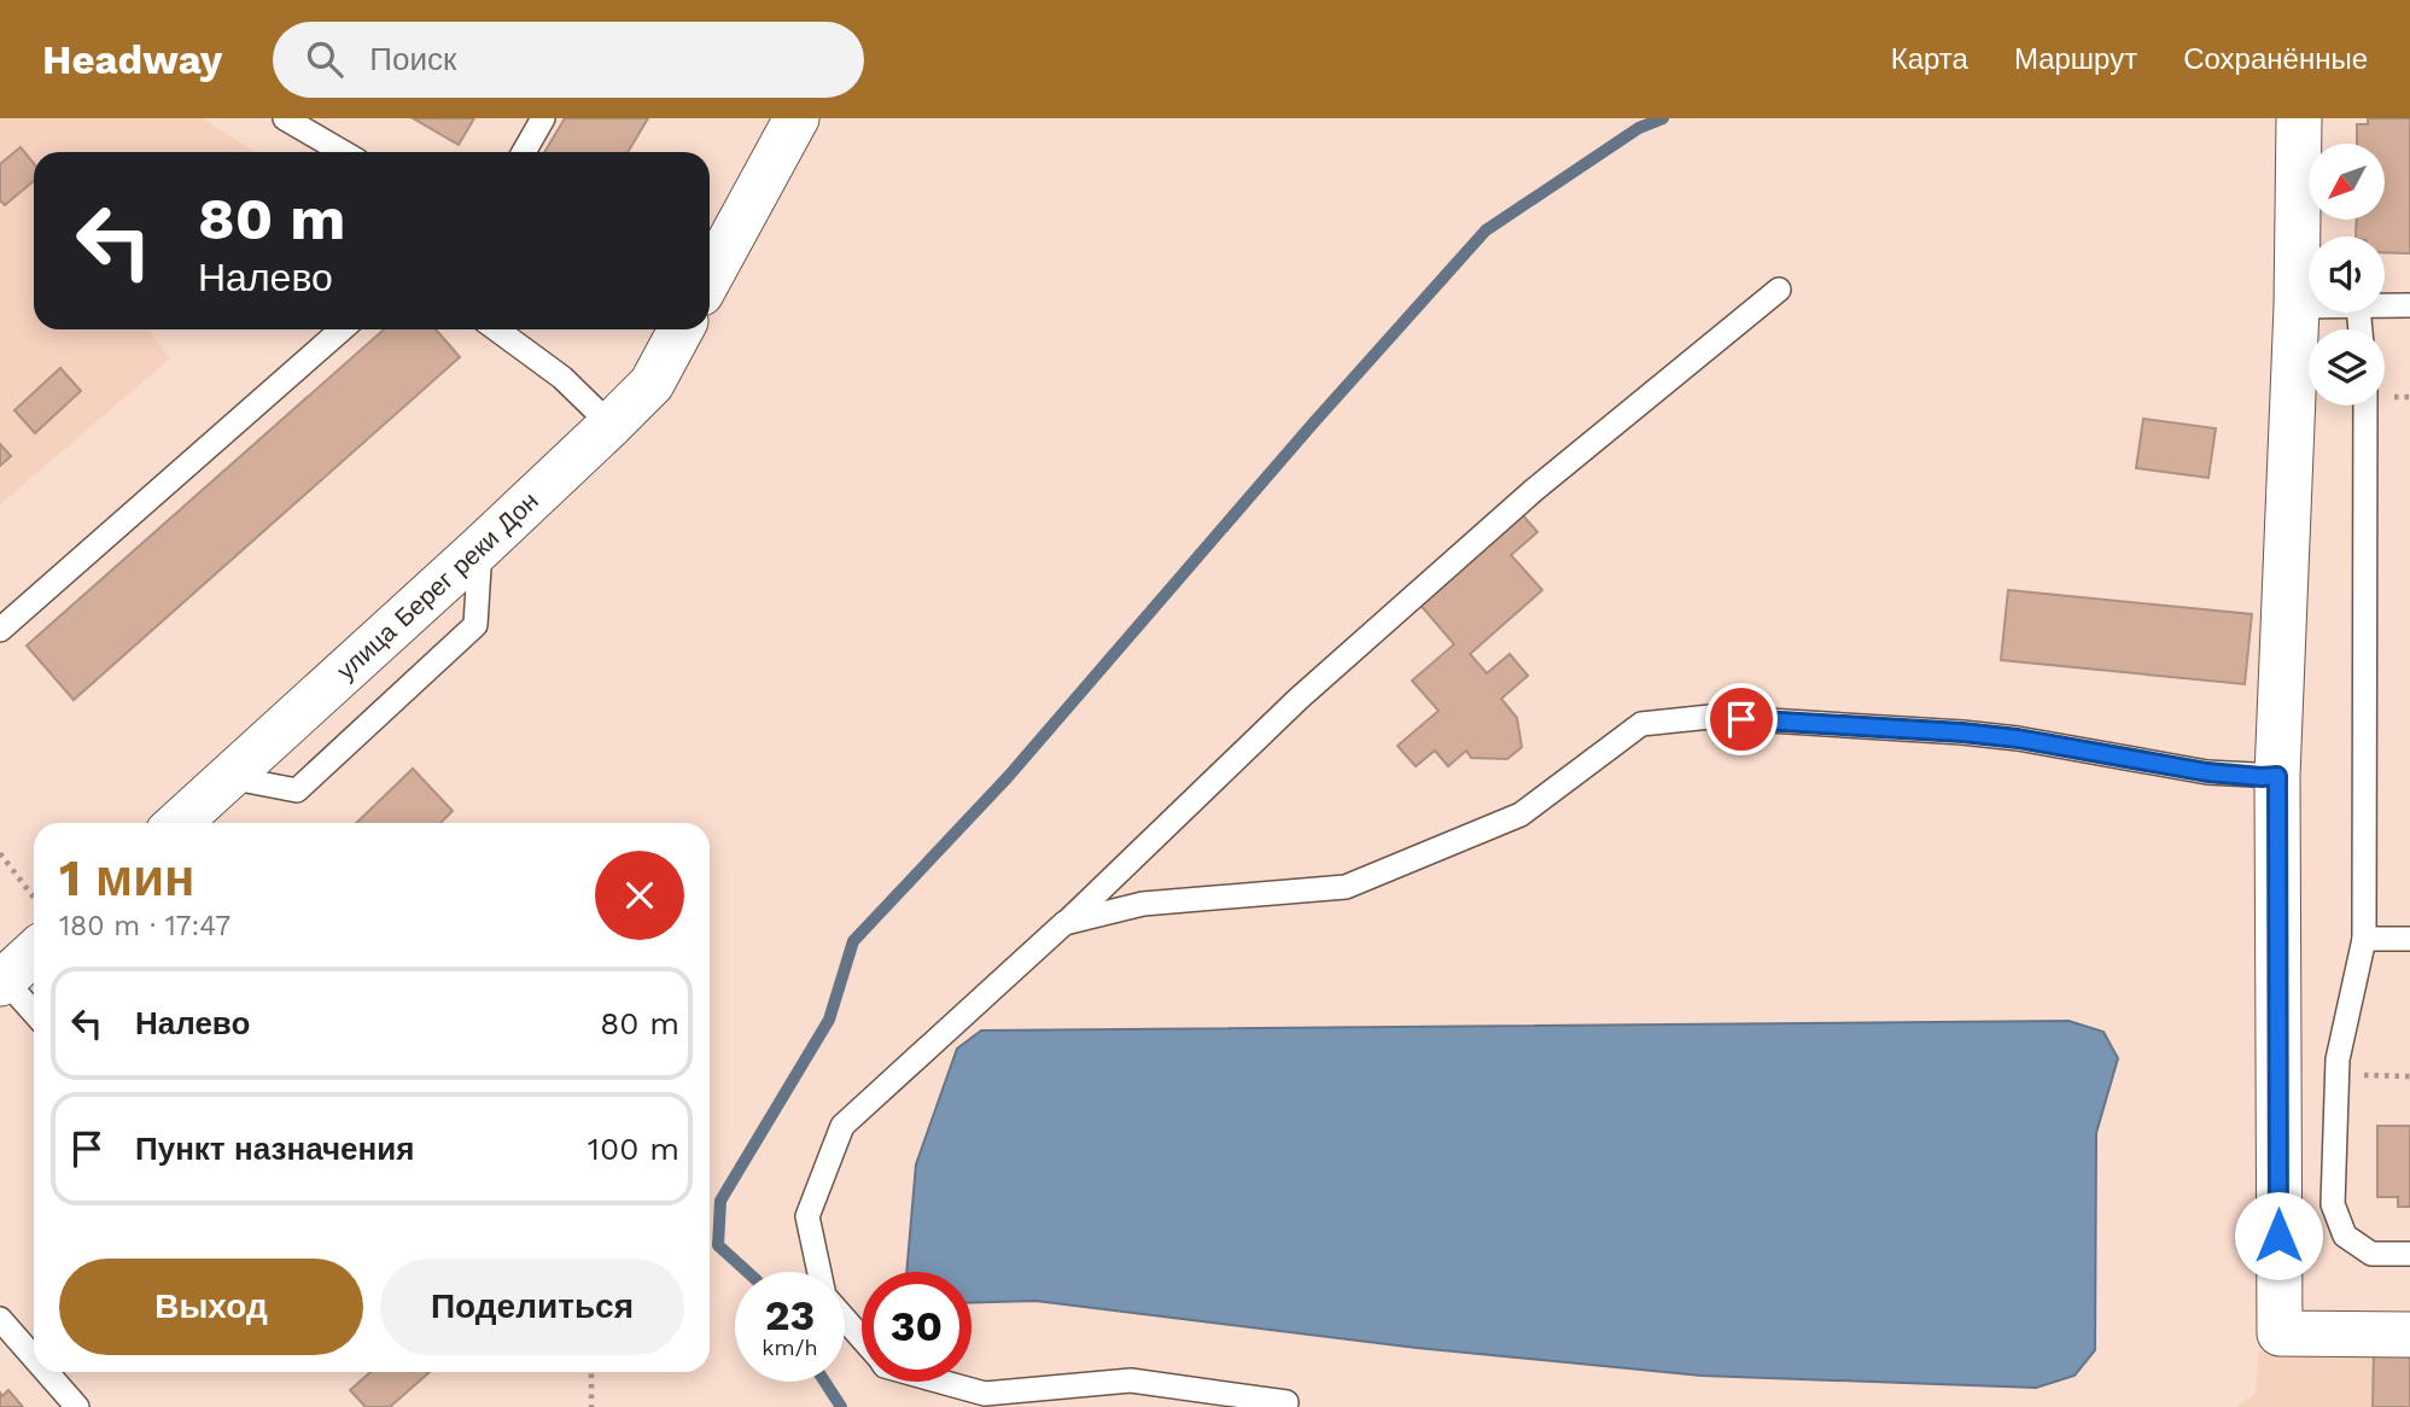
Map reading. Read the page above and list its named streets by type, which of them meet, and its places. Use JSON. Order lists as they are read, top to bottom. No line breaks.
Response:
{"streets":{"street":["улица Берег реки Дон"]},"north":"bottom left","page":{"header":"Headway","search":"Поиск","nav":["Карта","Маршрут","Сохранённые"],"turn":["80 m","Налево"],"heading":["1 мин","180 m · 17:47"],"list":[{"name":"Налево","value":"80 m"},{"name":"Пункт назначения","value":"100 m"}],"buttons":["Выход","Поделиться"],"speed":"23 km/h","limit":"30"}}
